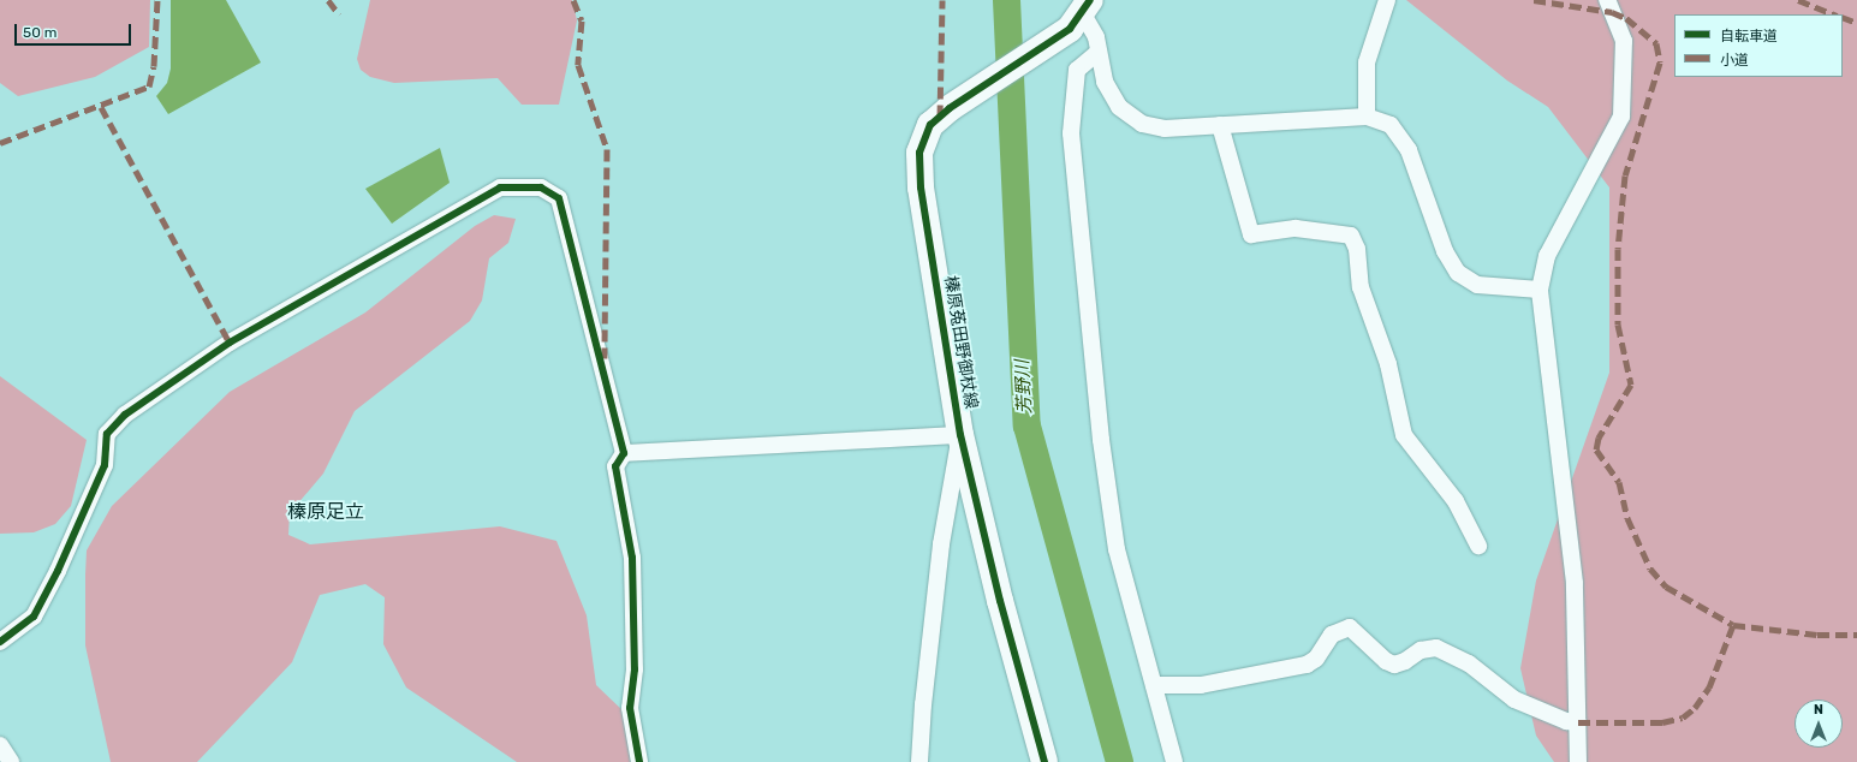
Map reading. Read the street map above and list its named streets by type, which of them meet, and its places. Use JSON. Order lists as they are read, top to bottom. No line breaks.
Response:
{"streets":{"main road":["榛原菟田野御杖線"]},"districts":["榛原足立"],"water":["芳野川"],"legend":["自転車道","小道"],"scale_bar":"50 m","north":"top"}
